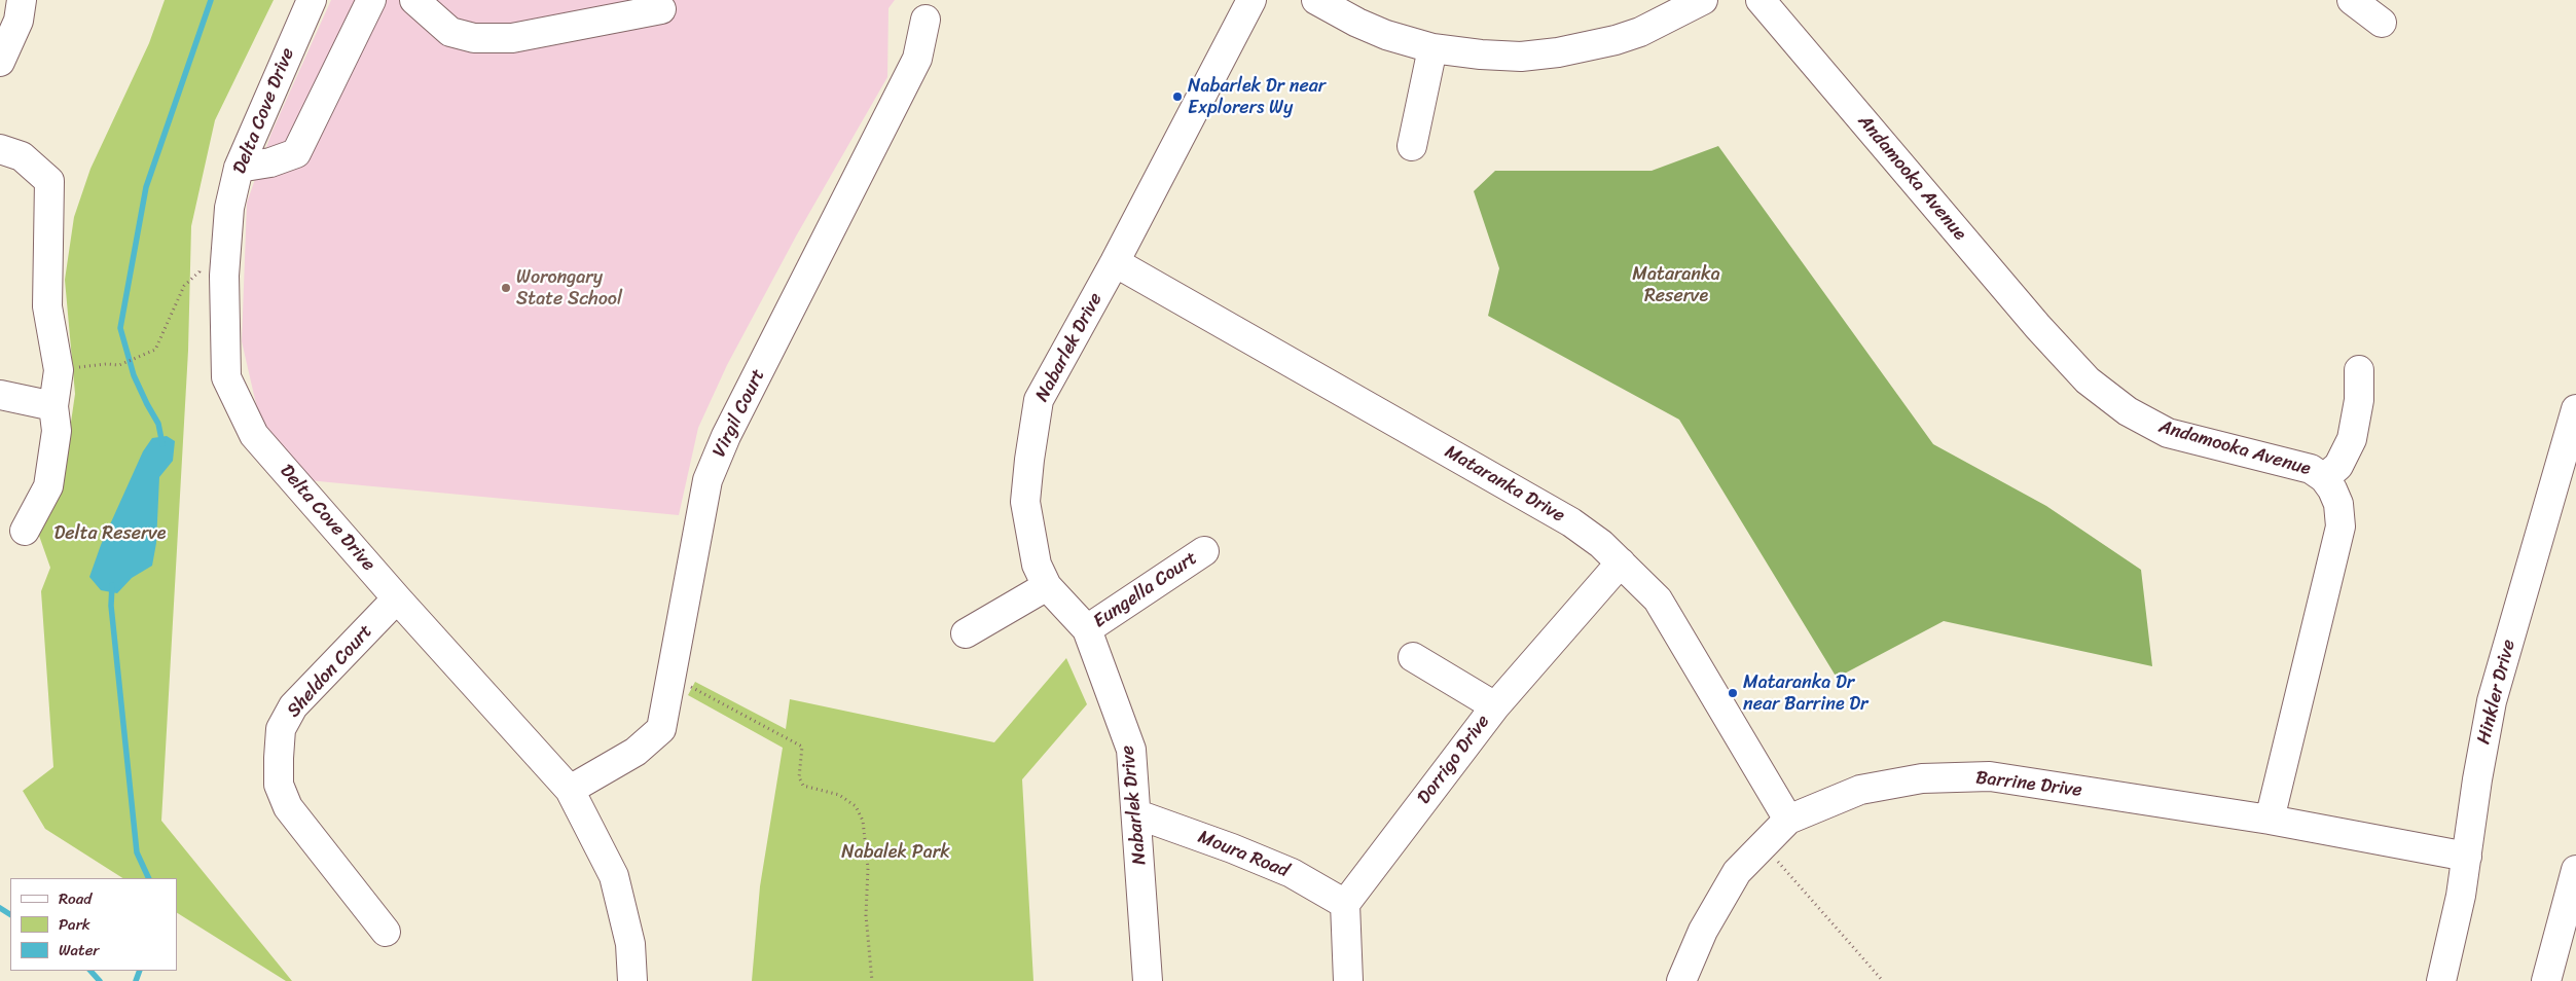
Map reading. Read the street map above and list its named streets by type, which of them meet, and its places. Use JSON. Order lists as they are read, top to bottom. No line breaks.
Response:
{"streets":{"main road":["Delta Cove Drive","Andamooka Avenue","Nabarlek Drive","Virgil Court","Mataranka Drive","Eungella Court","Sheldon Court","Hinkler Drive","Dorrigo Drive","Barrine Drive","Moura Road"]},"crossings":[["Delta Cove Drive","Virgil Court"],["Delta Cove Drive","Sheldon Court"],["Andamooka Avenue","Barrine Drive"],["Nabarlek Drive","Mataranka Drive"],["Nabarlek Drive","Eungella Court"],["Nabarlek Drive","Moura Road"],["Mataranka Drive","Dorrigo Drive"],["Mataranka Drive","Barrine Drive"],["Hinkler Drive","Barrine Drive"],["Dorrigo Drive","Moura Road"]],"parks":["Mataranka Reserve","Delta Reserve","Nabalek Park"],"places":["Nabarlek Dr near Explorers Wy","Worongary State School","Mataranka Dr near Barrine Dr"],"legend":["Road","Park","Water"]}
